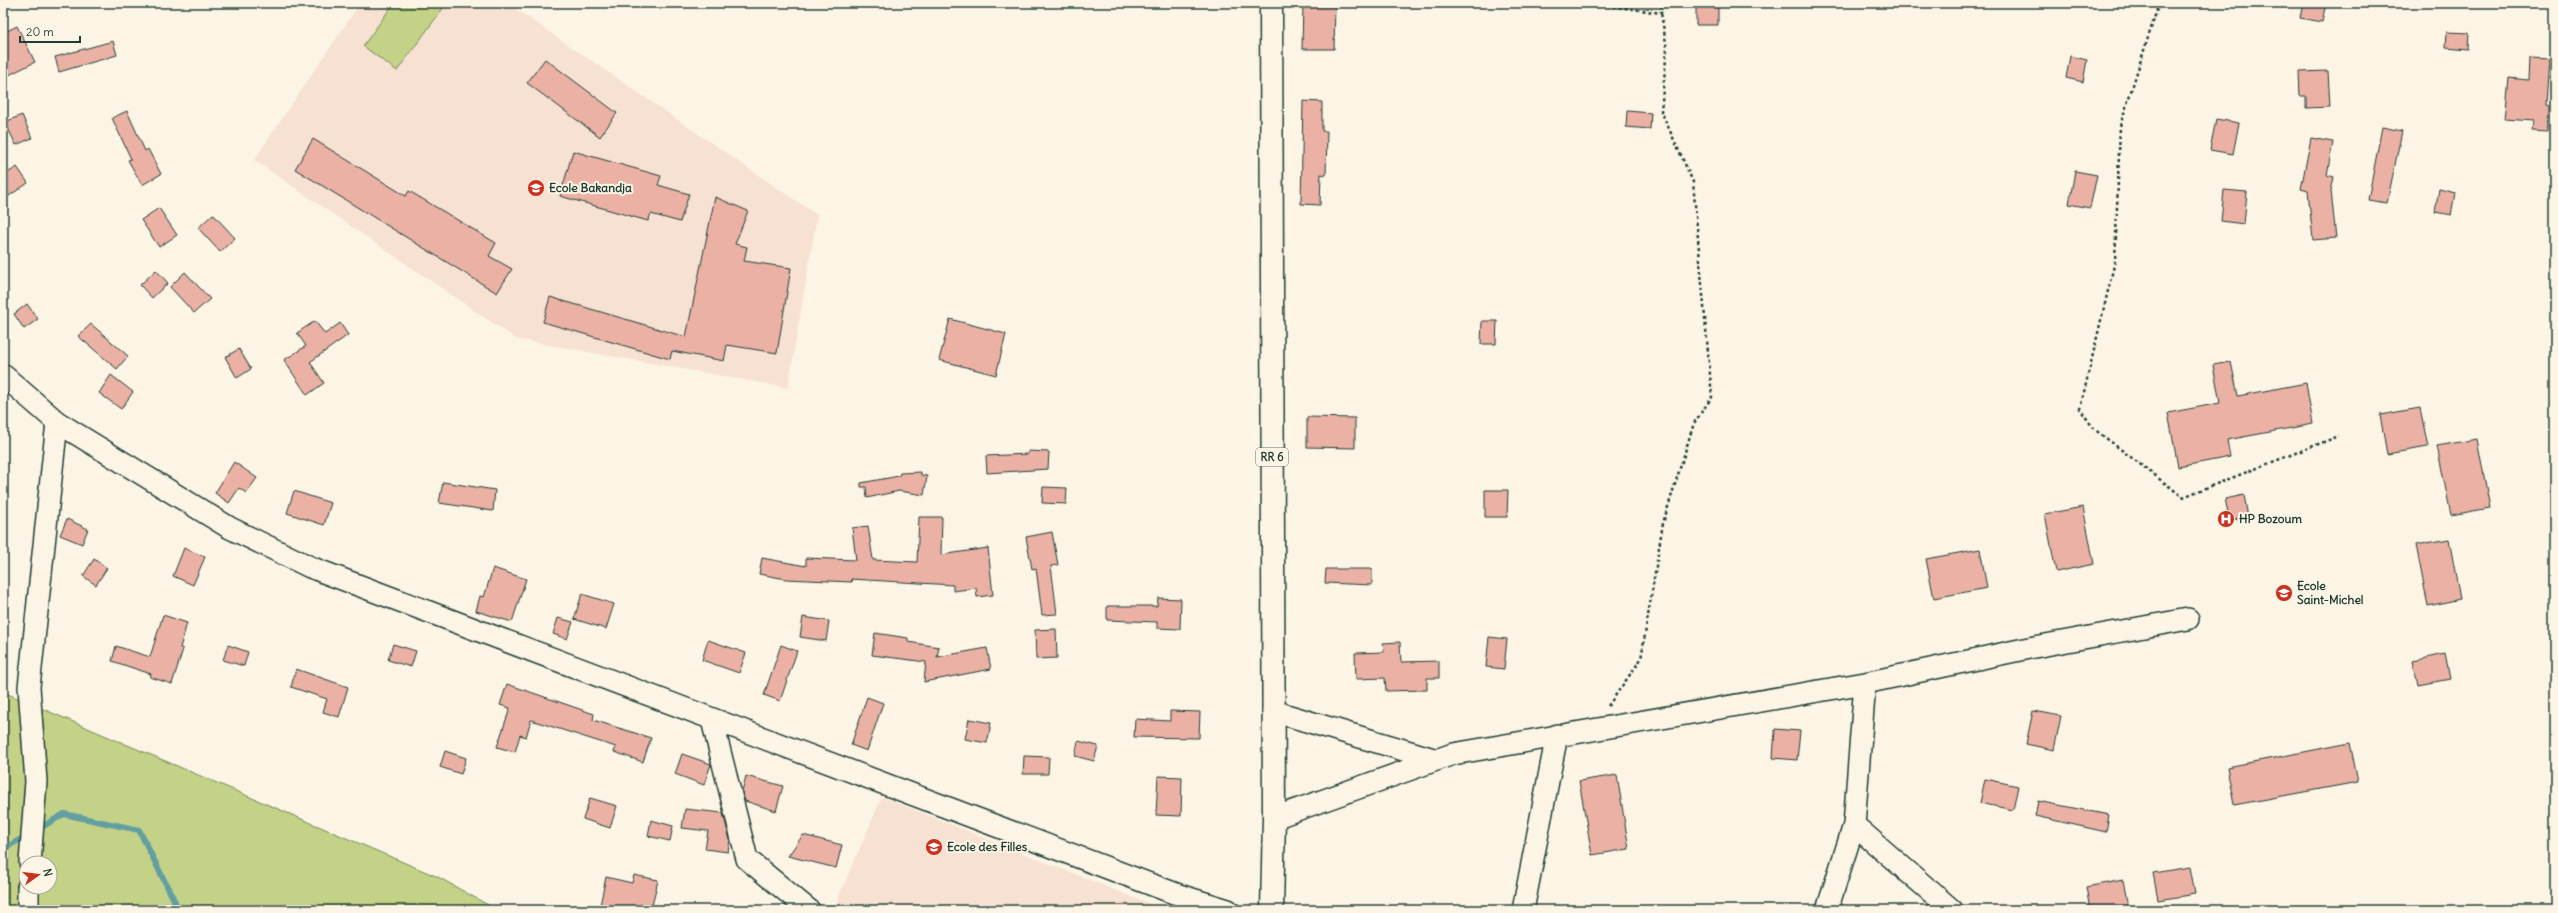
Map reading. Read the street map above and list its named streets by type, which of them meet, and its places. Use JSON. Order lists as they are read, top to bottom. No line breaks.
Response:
{"streets":{"main road":["RR 6"]},"places":{"school or university":["Ecole Bakandja","Ecole Saint-Michel","Ecole des Filles"],"hospital":["HP Bozoum"]},"scale_bar":"20 m","north":"right"}
